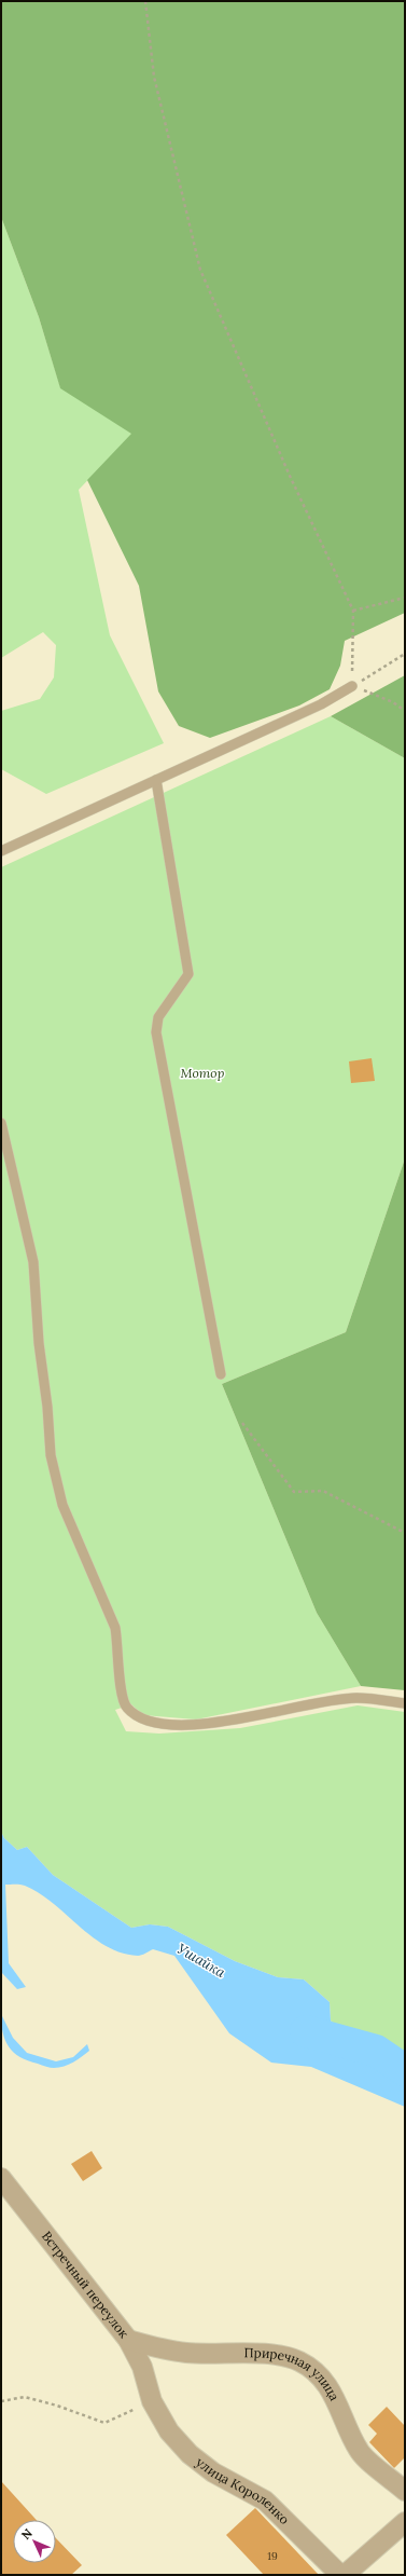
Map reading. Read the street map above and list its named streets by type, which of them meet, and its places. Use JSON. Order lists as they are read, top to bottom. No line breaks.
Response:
{"streets":{"street":["Встречный переулок","Приречная улица","улица Короленко"]},"crossings":[["Встречный переулок","Приречная улица"],["Встречный переулок","улица Короленко"]],"water":["Ушайка"],"parks":["Мотор"],"house_numbers":["19"],"north":"top left"}
